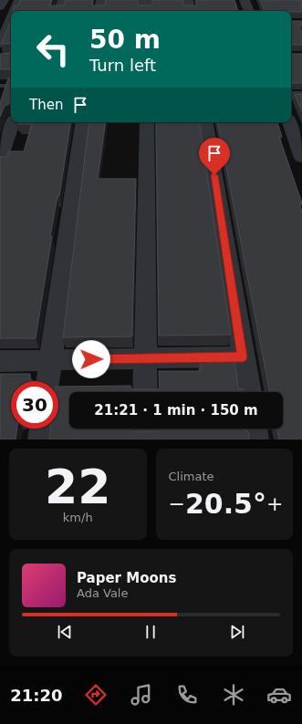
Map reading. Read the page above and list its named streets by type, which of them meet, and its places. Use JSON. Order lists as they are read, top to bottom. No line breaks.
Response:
{"page":{"turn":["50 m","Turn left"],"then":"Then","limit":"30","trip":"21:21 · 1 min · 150 m","tile":[["22","km/h"],"Climate"],"heat":["−","20.5°","+"],"song":["Paper Moons","Ada Vale"],"tabs":"21:20"}}
